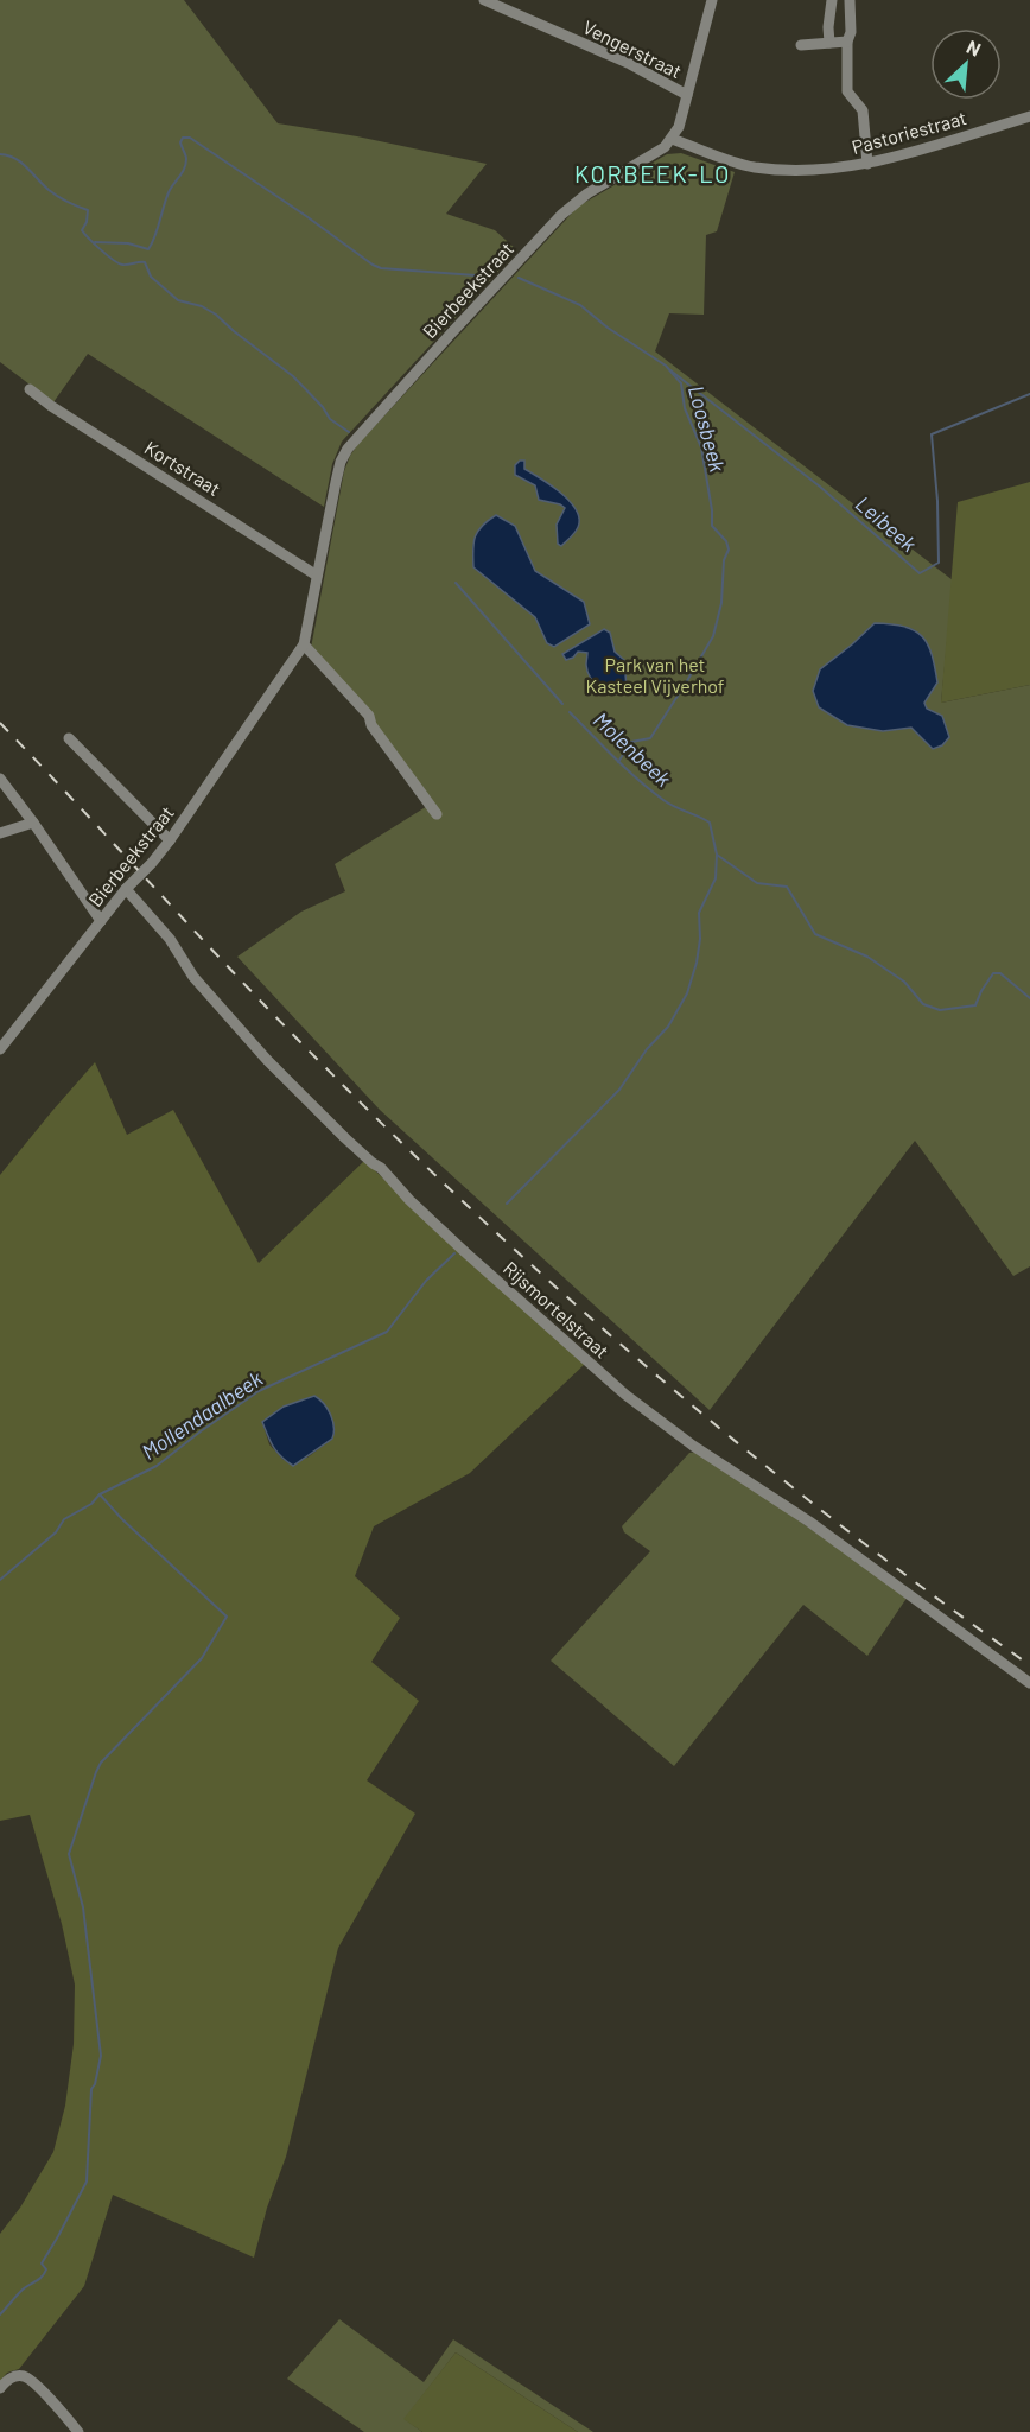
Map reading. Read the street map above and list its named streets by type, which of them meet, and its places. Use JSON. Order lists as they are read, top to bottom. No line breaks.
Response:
{"streets":{"street":["Vengerstraat","Pastoriestraat","Bierbeekstraat","Kortstraat","Rijsmortelstraat"]},"crossings":[["Pastoriestraat","Bierbeekstraat"],["Bierbeekstraat","Kortstraat"],["Bierbeekstraat","Rijsmortelstraat"]],"districts":["KORBEEK-LO"],"water":["Loosbeek","Leibeek","Molenbeek","Mollendaalbeek"],"parks":["Park van het Kasteel Vijverhof"],"north":"top right"}
